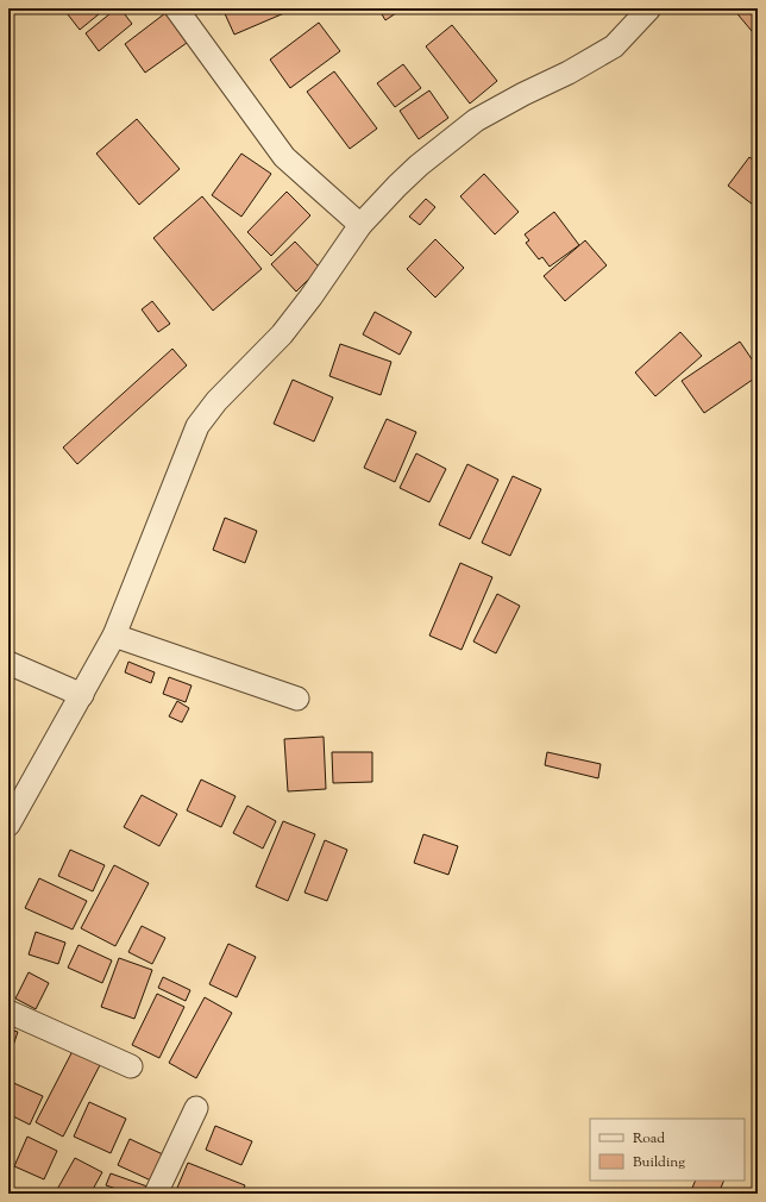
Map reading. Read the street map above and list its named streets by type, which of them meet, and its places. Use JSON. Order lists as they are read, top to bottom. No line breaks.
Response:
{"legend":["Road","Building"]}
